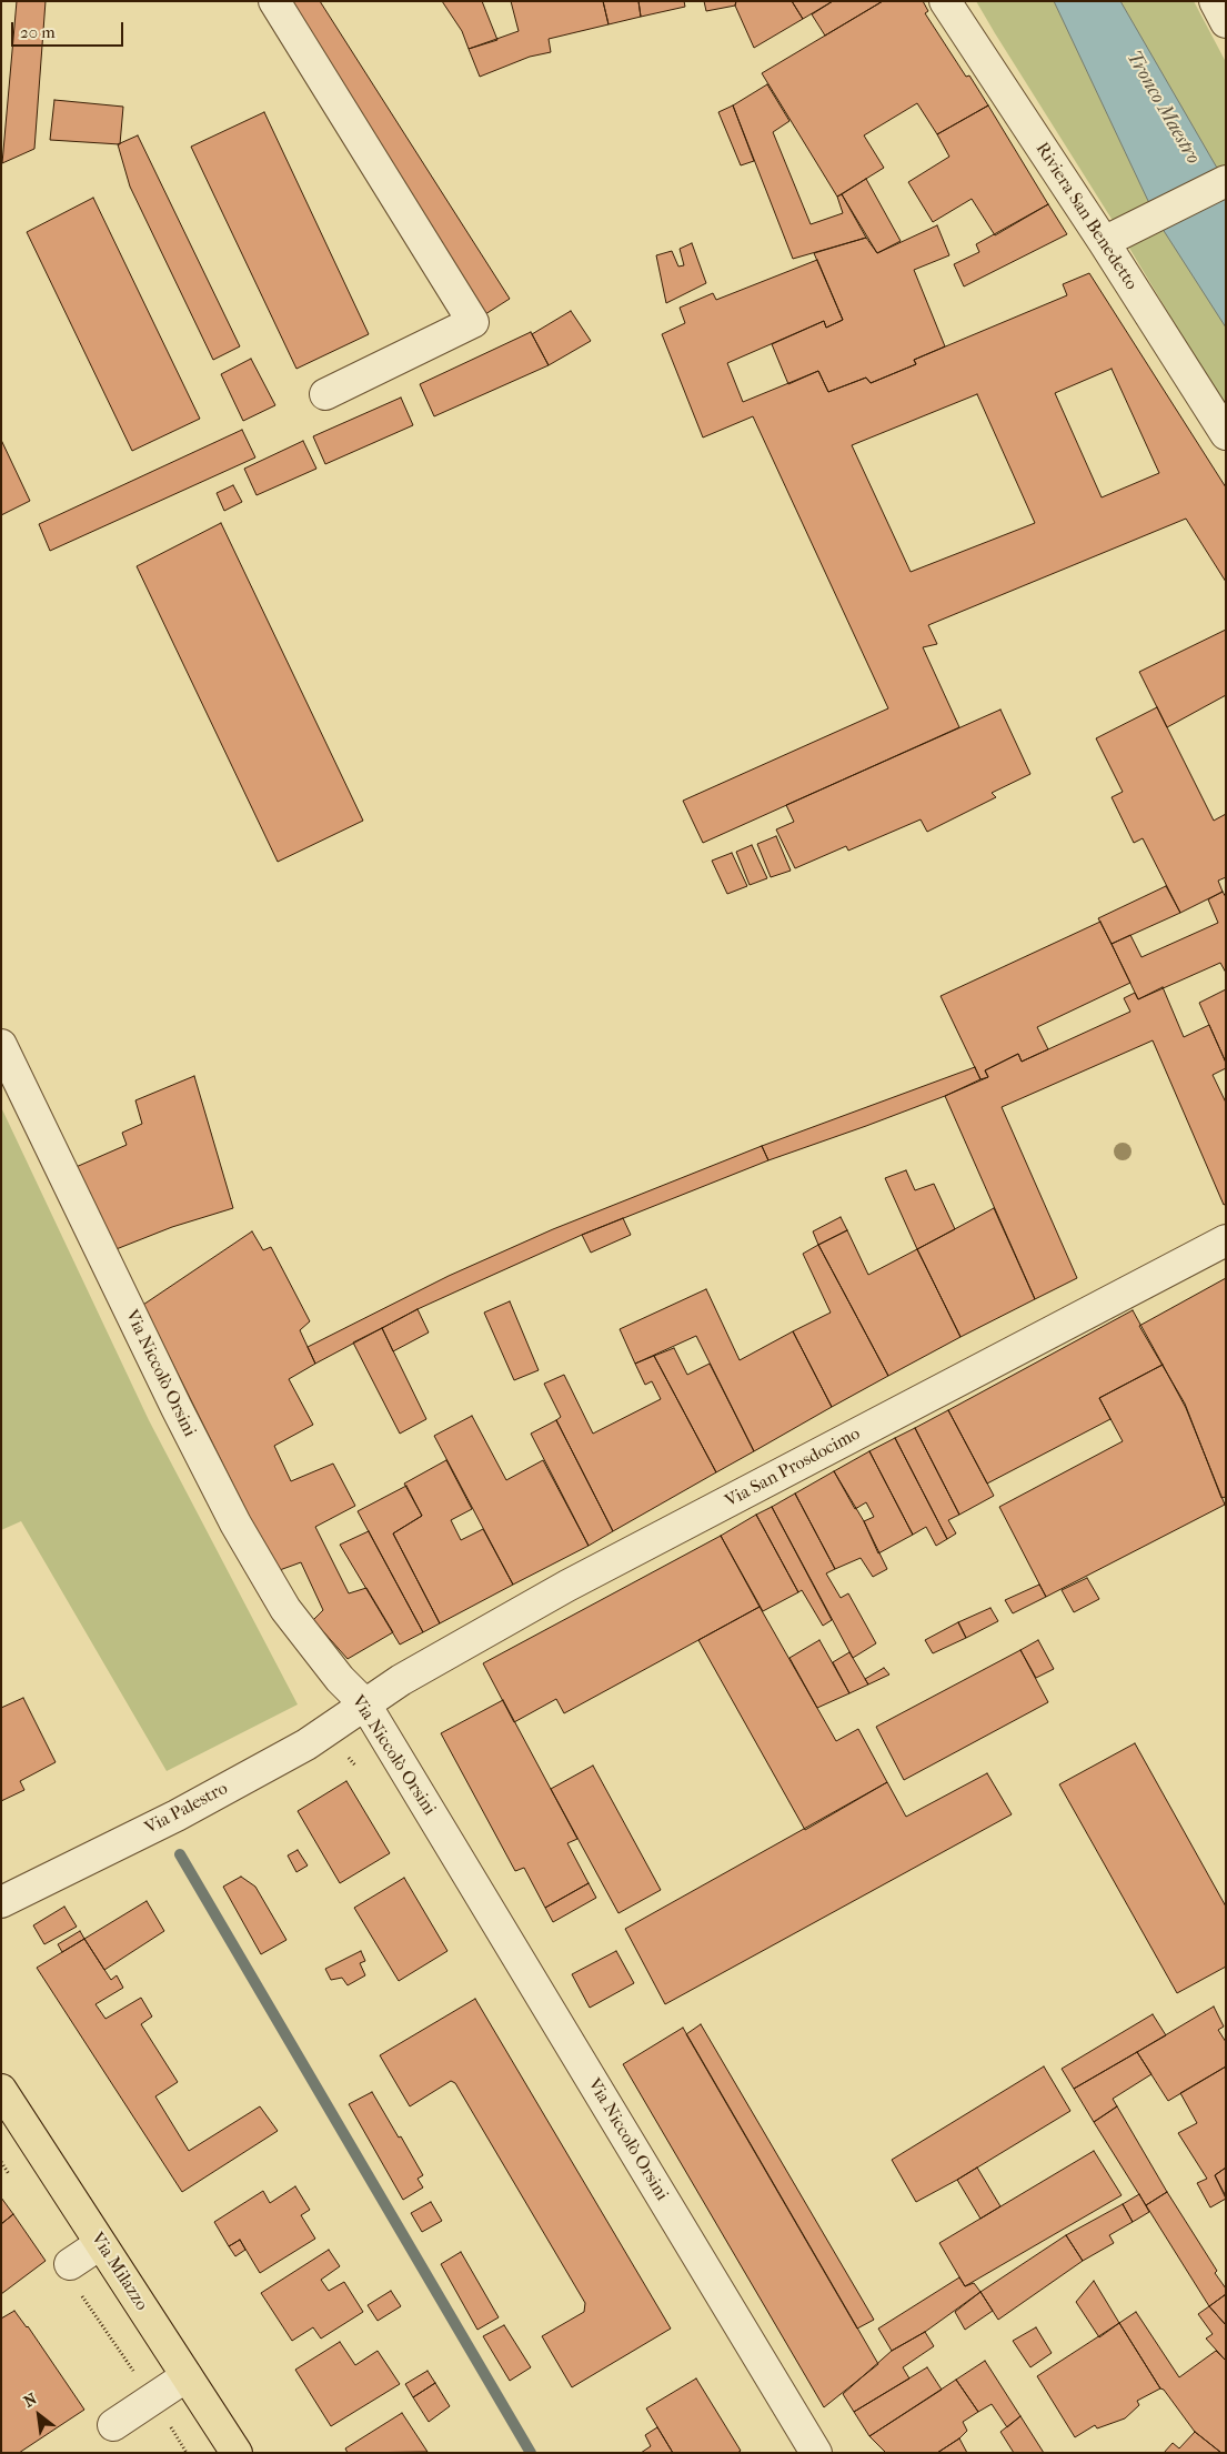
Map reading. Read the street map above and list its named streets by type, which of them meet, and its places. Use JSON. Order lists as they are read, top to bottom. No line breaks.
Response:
{"streets":{"main road":["Via Milazzo"],"street":["Riviera San Benedetto","Via Niccolò Orsini","Via San Prosdocimo","Via Palestro"]},"crossings":[["Via Niccolò Orsini","Via San Prosdocimo"],["Via Niccolò Orsini","Via Palestro"],["Via San Prosdocimo","Via Palestro"]],"water":["Tronco Maestro"],"scale_bar":"20 m","north":"top left"}
